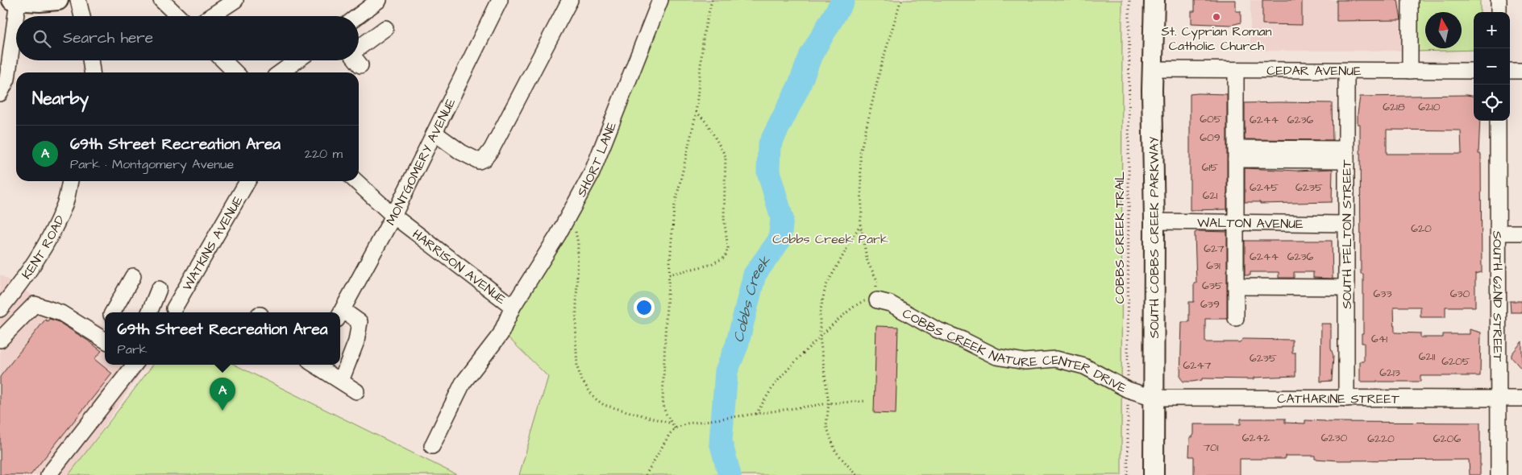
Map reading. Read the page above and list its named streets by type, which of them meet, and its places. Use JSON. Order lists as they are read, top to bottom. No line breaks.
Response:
{"streets":{"main road":["SOUTH COBBS CREEK PARKWAY"],"street":["CEDAR AVENUE","SHORT LANE","MONTGOMERY AVENUE","WALTON AVENUE","SOUTH FELTON STREET","WATKINS AVENUE","KENT ROAD","HARRISON AVENUE","SOUTH 62ND STREET","COBBS CREEK NATURE CENTER DRIVE","CATHARINE STREET"],"path":["COBBS CREEK TRAIL"]},"crossings":[["CEDAR AVENUE","SOUTH FELTON STREET"],["CEDAR AVENUE","SOUTH COBBS CREEK PARKWAY"],["SHORT LANE","HARRISON AVENUE"],["MONTGOMERY AVENUE","HARRISON AVENUE"],["WALTON AVENUE","SOUTH FELTON STREET"],["WALTON AVENUE","SOUTH COBBS CREEK PARKWAY"],["SOUTH FELTON STREET","CATHARINE STREET"],["COBBS CREEK TRAIL","COBBS CREEK NATURE CENTER DRIVE"],["SOUTH COBBS CREEK PARKWAY","COBBS CREEK NATURE CENTER DRIVE"],["SOUTH COBBS CREEK PARKWAY","CATHARINE STREET"],["SOUTH 62ND STREET","CATHARINE STREET"],["COBBS CREEK NATURE CENTER DRIVE","CATHARINE STREET"]],"water":["Cobbs Creek"],"parks":["Cobbs Creek Park"],"places":["St. Cyprian Roman Catholic Church"],"house_numbers":["6218","6210","605","6244","6236","609","615","6245","6235","621","620","627","6244","6236","631","635","633","630","639","641","6211","6235","6205","6247","6213","6242","6230","6220","6206","701"],"north":"top","page":{"map_buttons":["+","−"],"search":"Search here","heading":"Nearby","list":[{"mark":"A","name":"69th Street Recreation Area","note":"Park · Montgomery Avenue","value":"220 m"}],"popup":["69th Street Recreation Area","Park"],"pins":"A"}}
